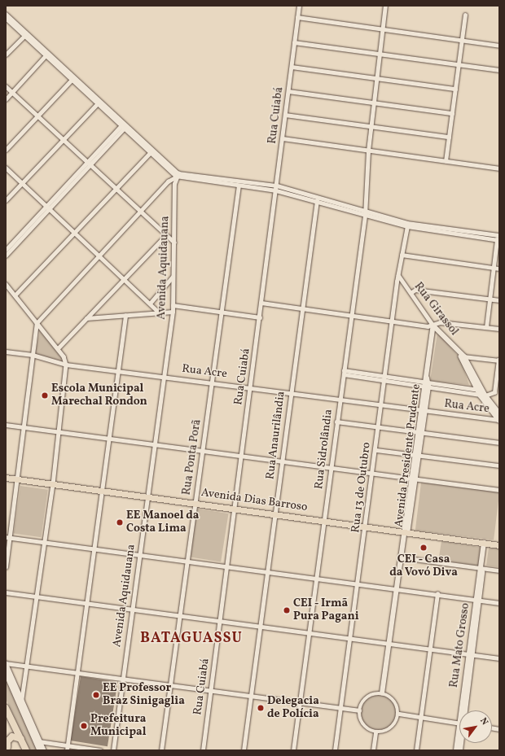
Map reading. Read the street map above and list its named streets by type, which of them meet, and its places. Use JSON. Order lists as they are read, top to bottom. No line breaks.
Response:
{"streets":{"main road":["Avenida Dias Barroso"],"street":["Rua Cuiabá","Avenida Aquidauana","Rua Girassol","Rua Acre","Rua Anaurilândia","Rua Sidrolândia","Avenida Presidente Prudente","Rua Ponta Porã","Rua 13 de Outubro","Rua Mato Grosso"]},"crossings":[["Rua Cuiabá","Rua Acre"],["Rua Cuiabá","Avenida Dias Barroso"],["Avenida Aquidauana","Rua Acre"],["Avenida Aquidauana","Avenida Dias Barroso"],["Rua Girassol","Rua Acre"],["Rua Girassol","Avenida Presidente Prudente"],["Rua Girassol","Rua 13 de Outubro"],["Rua Acre","Rua Anaurilândia"],["Rua Acre","Rua Sidrolândia"],["Rua Acre","Avenida Presidente Prudente"],["Rua Acre","Rua Ponta Porã"],["Rua Acre","Rua 13 de Outubro"],["Rua Anaurilândia","Avenida Dias Barroso"],["Rua Sidrolândia","Avenida Dias Barroso"],["Avenida Presidente Prudente","Avenida Dias Barroso"],["Rua Ponta Porã","Avenida Dias Barroso"],["Rua 13 de Outubro","Avenida Dias Barroso"],["Avenida Dias Barroso","Rua Mato Grosso"]],"districts":["BATAGUASSU"],"places":["Escola Municipal Marechal Rondon","EE Manoel da Costa Lima","CEI - Casa da Vovó Diva","CEI - Irmã Pura Pagani","EE Professor Braz Sinigaglia","Delegacia de Polícia","Prefeitura Municipal"],"north":"top right"}
